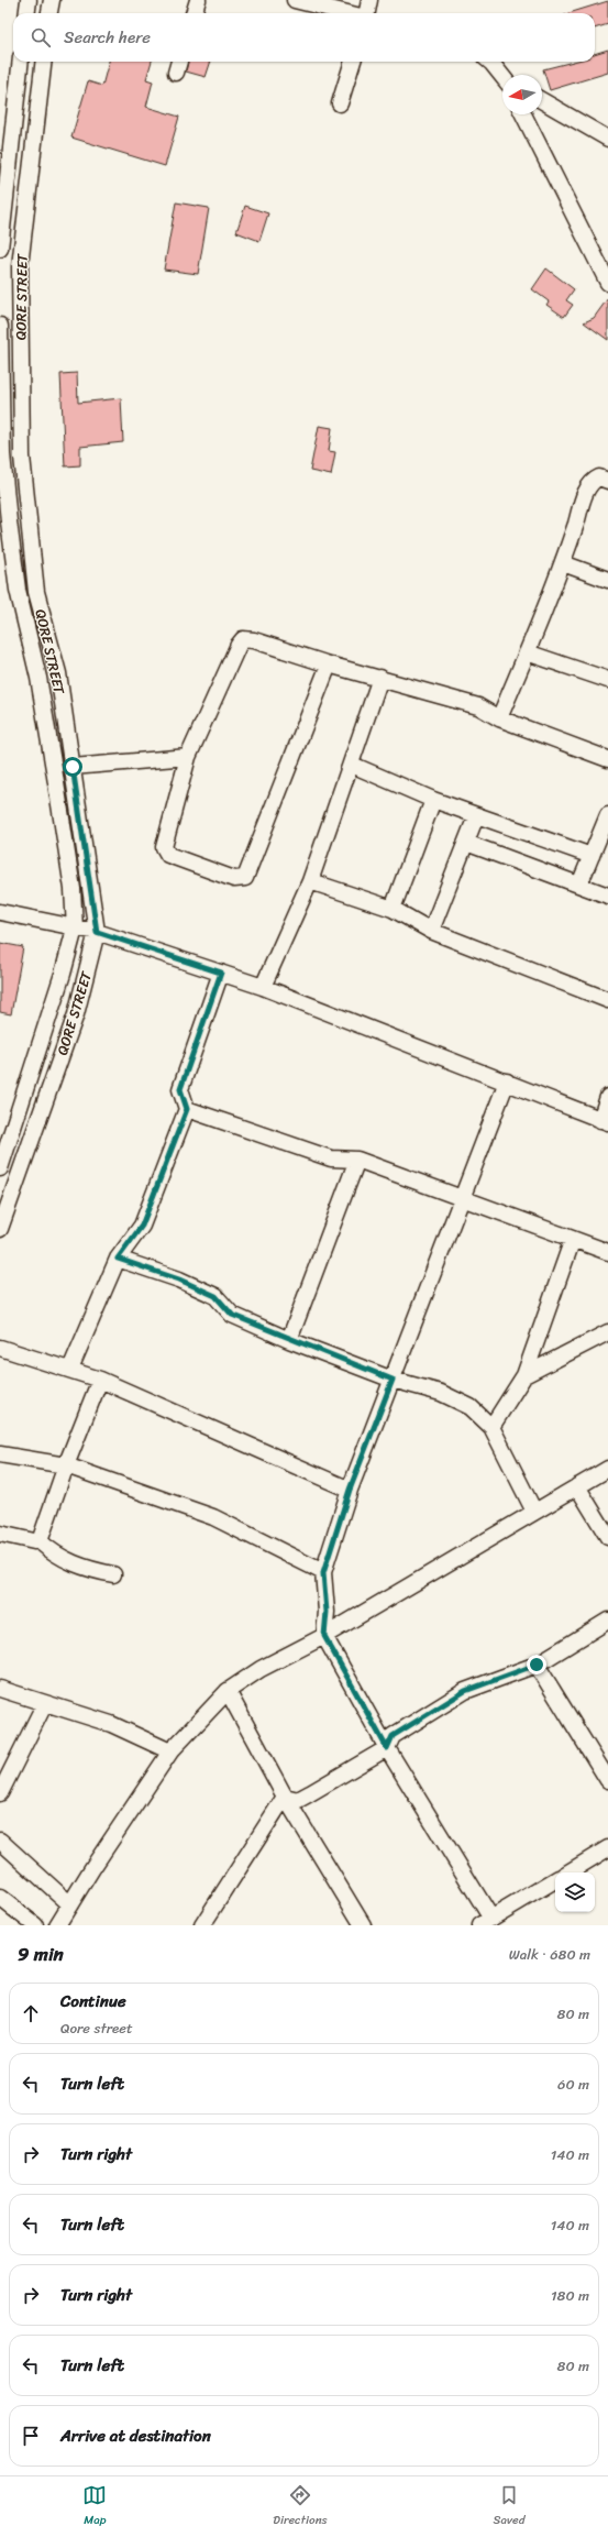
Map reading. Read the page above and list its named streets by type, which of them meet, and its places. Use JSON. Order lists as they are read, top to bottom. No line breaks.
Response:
{"streets":{"street":["QORE STREET"]},"north":"left","page":{"search":"Search here","heading":["9 min","Walk · 680 m"],"list":[["Continue","Qore street","80 m"],["Turn left","60 m"],["Turn right","140 m"],["Turn left","140 m"],["Turn right","180 m"],["Turn left","80 m"],"Arrive at destination"],"nav":["Map","Directions","Saved"]}}
